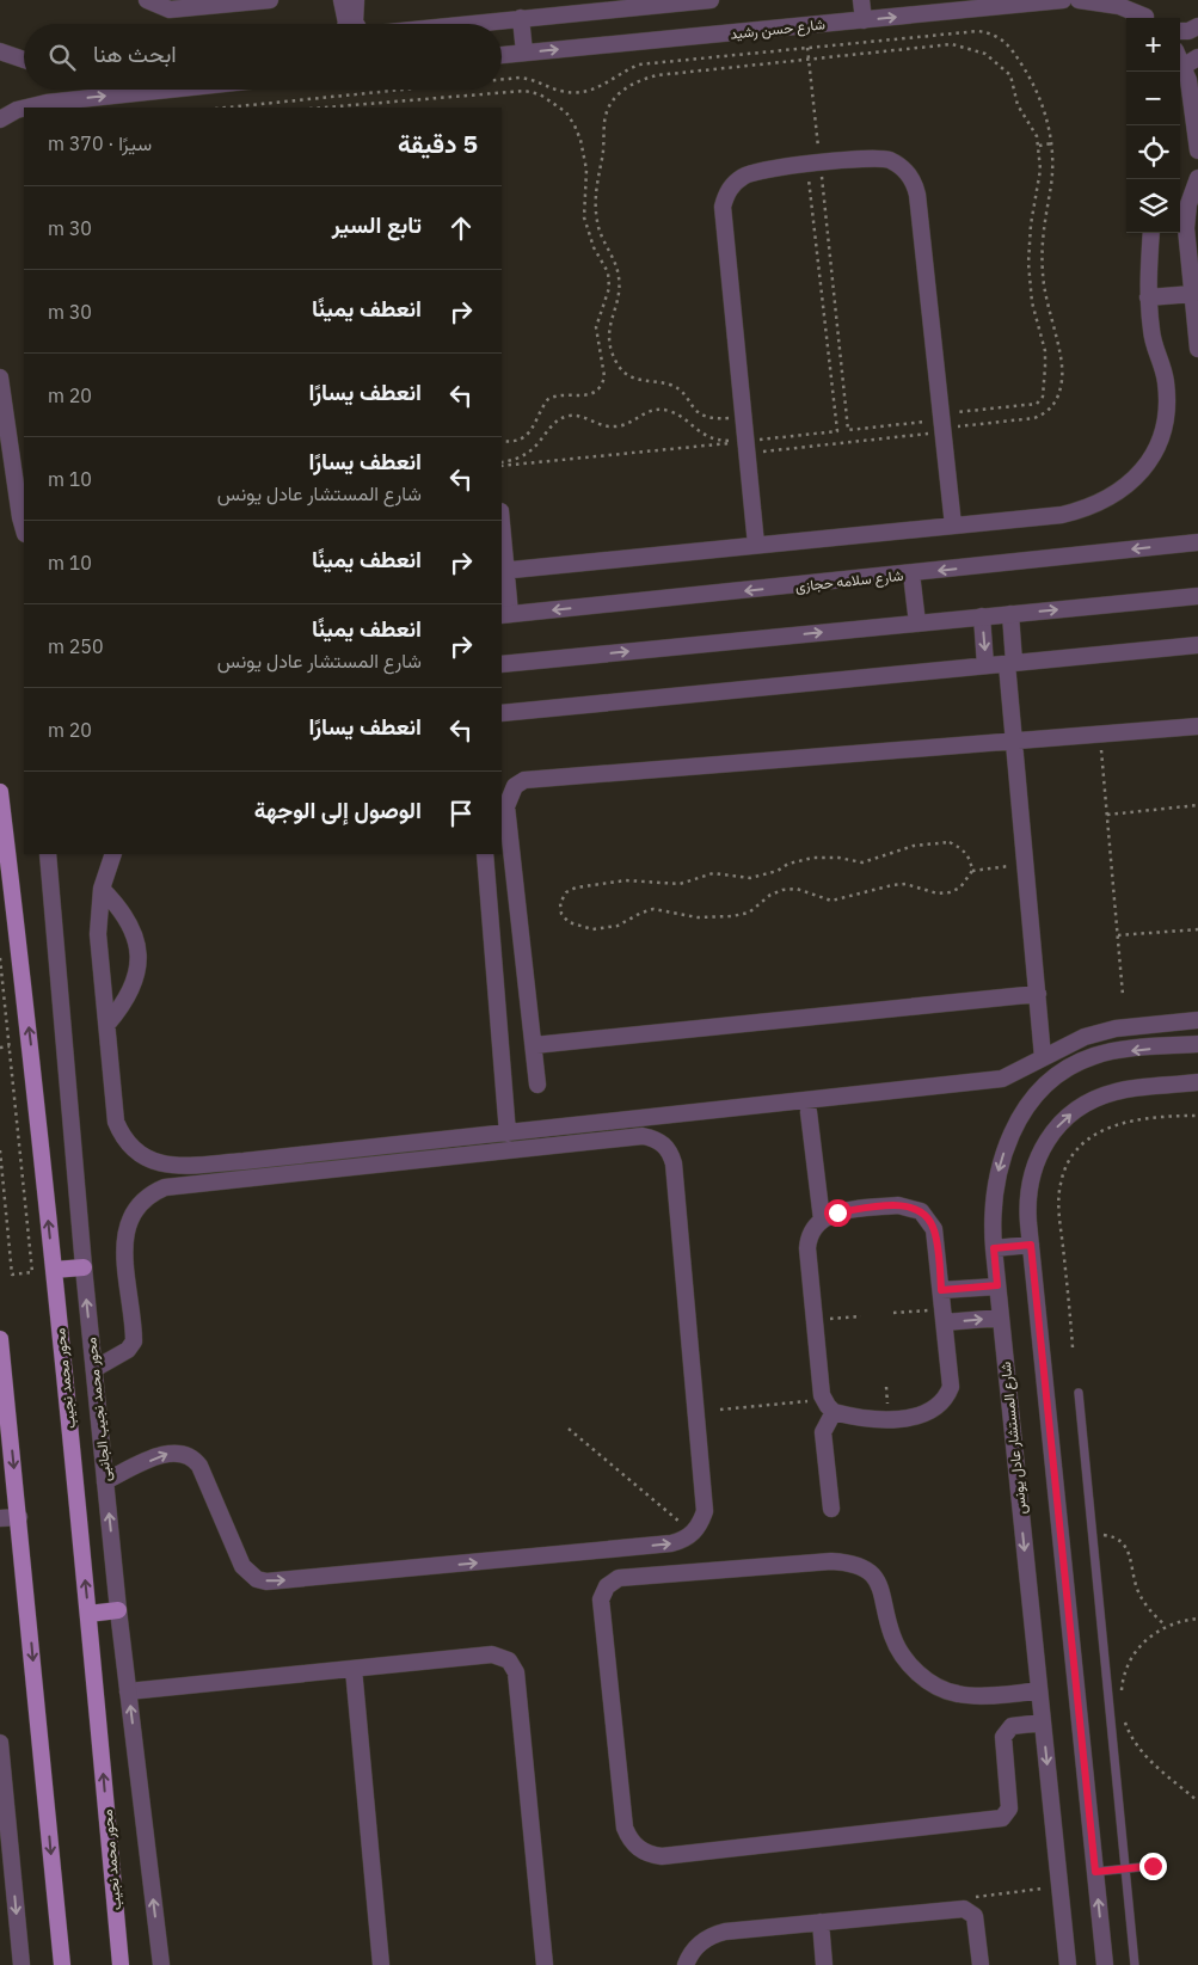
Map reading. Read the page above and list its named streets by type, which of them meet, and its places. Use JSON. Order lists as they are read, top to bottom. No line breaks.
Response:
{"streets":{"main road":["محور محمد نجيب"],"street":["شارع حسن رشيد","شارع سلامه حجازى","محور محمد نجيب الجانبى","شارع المستشار عادل يونس"]},"page":{"map_buttons":["+","−"],"search":"ابحث هنا","heading":["5 دقيقة","سيرًا · 370 m"],"list":[["تابع السير","30 m"],["انعطف يمينًا","30 m"],["انعطف يسارًا","20 m"],["انعطف يسارًا","شارع المستشار عادل يونس","10 m"],["انعطف يمينًا","10 m"],["انعطف يمينًا","شارع المستشار عادل يونس","250 m"],["انعطف يسارًا","20 m"],"الوصول إلى الوجهة"]}}
